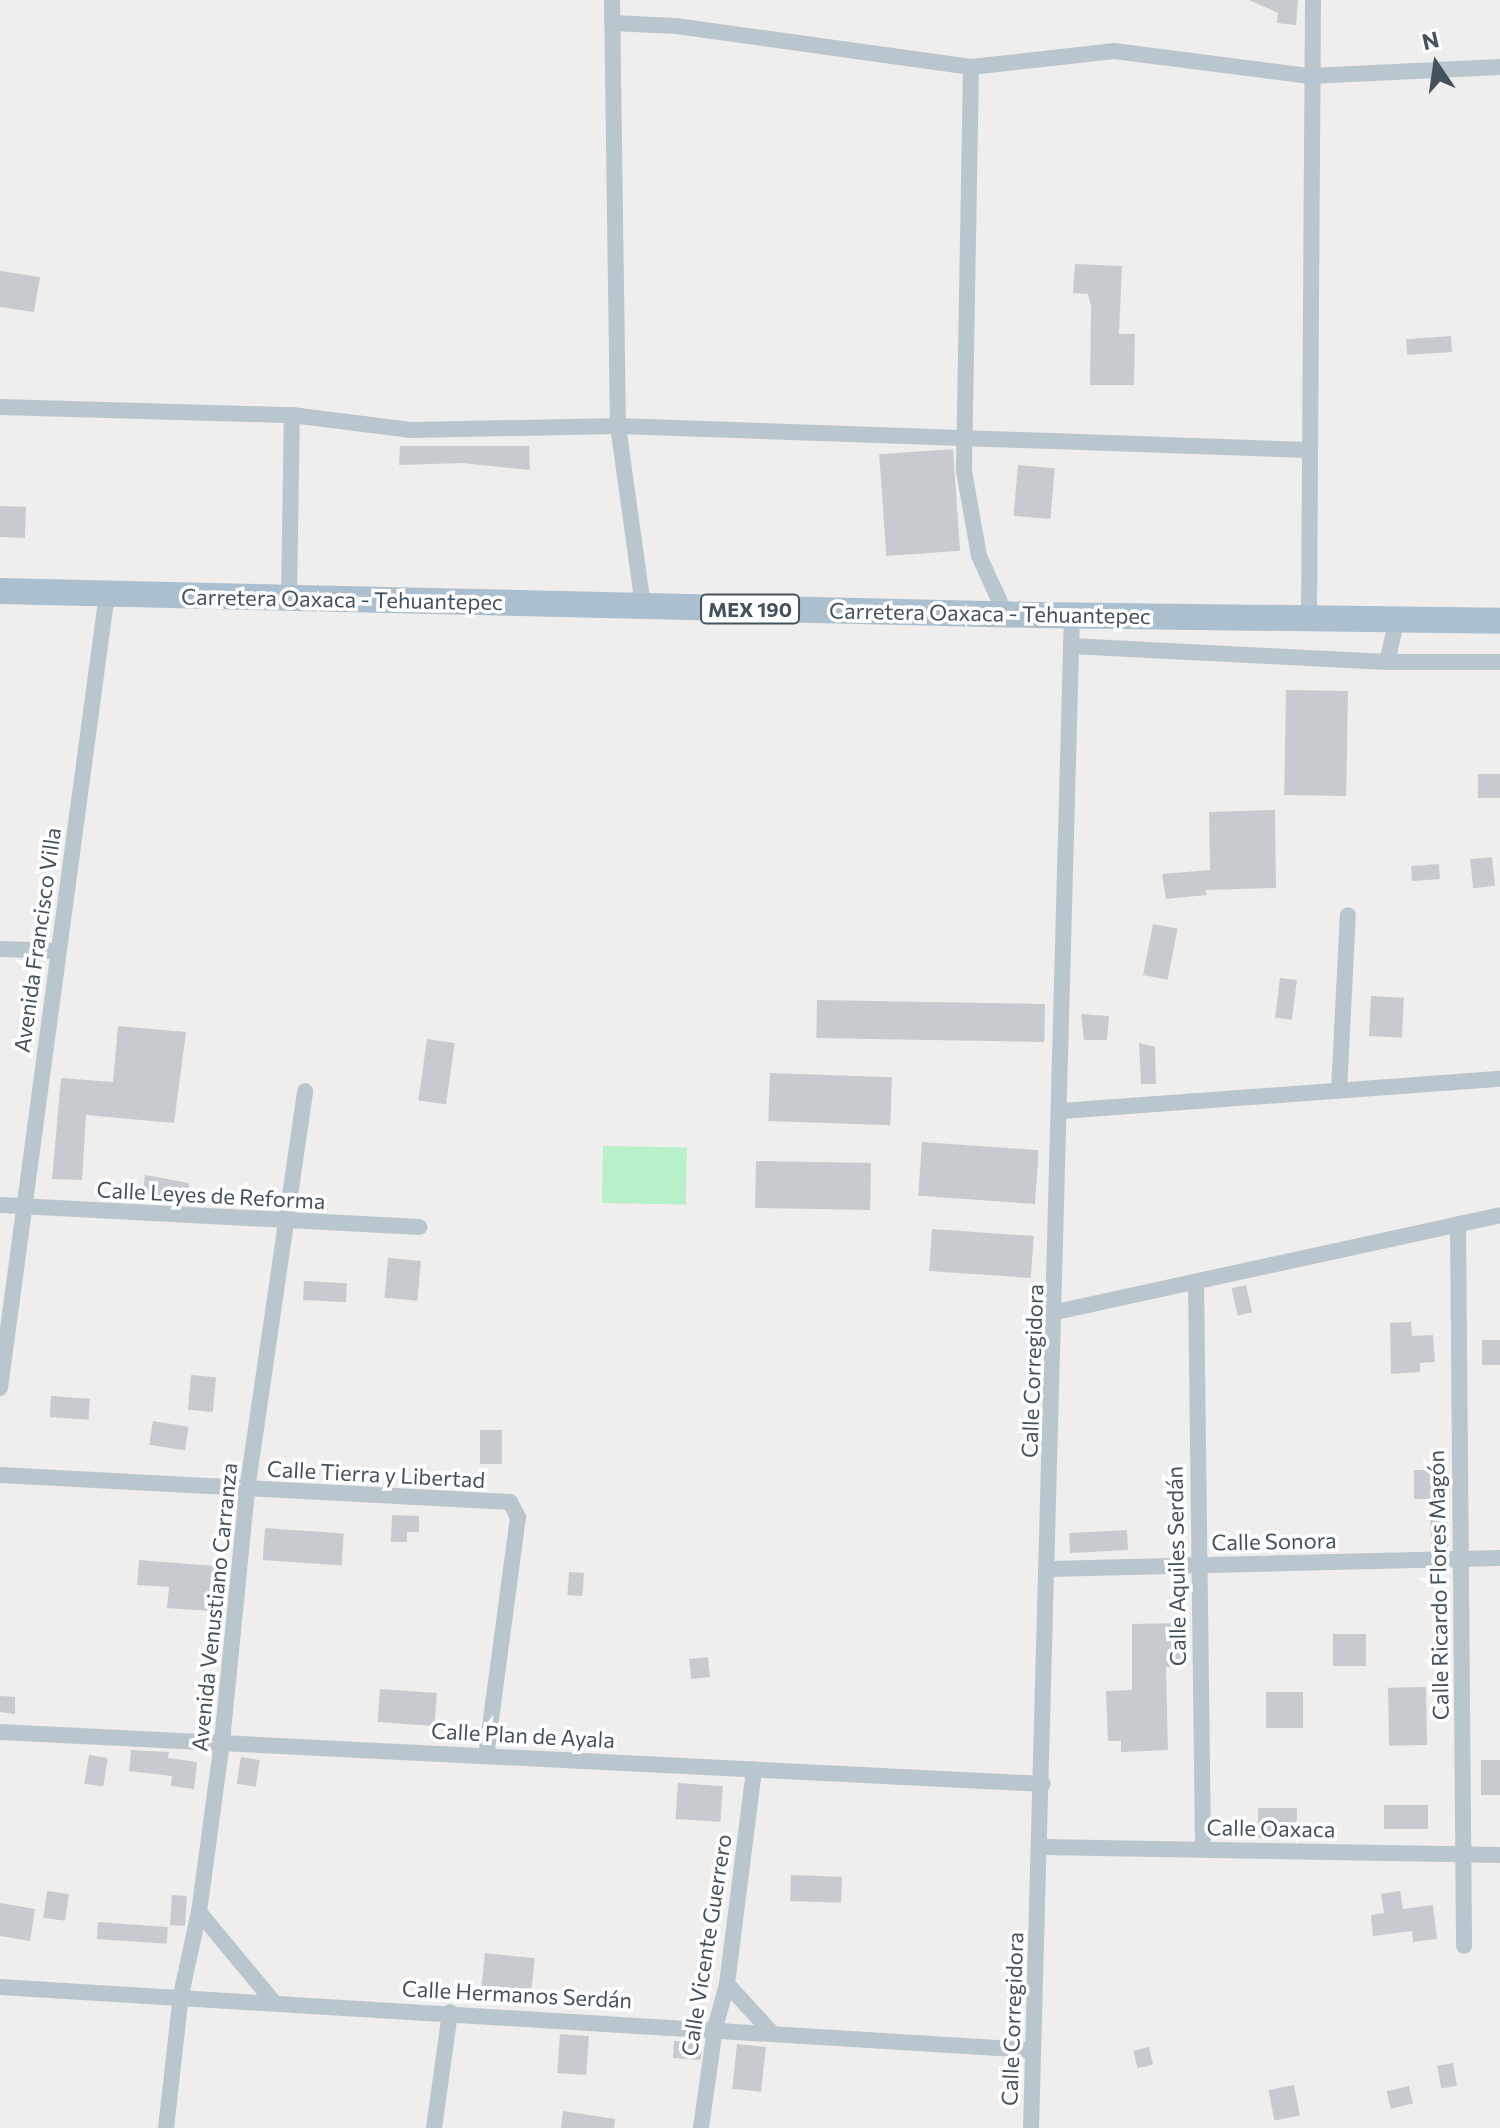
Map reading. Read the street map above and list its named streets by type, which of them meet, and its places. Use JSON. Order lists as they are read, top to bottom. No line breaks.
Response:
{"streets":{"main road":["Carretera Oaxaca - Tehuantepec","MEX 190"],"street":["Avenida Francisco Villa","Calle Leyes de Reforma","Calle Corregidora","Calle Tierra y Libertad","Calle Sonora","Calle Aquiles Serdán","Calle Ricardo Flores Magón","Avenida Venustiano Carranza","Calle Plan de Ayala","Calle Oaxaca","Calle Vicente Guerrero","Calle Hermanos Serdán"]},"crossings":[["Carretera Oaxaca - Tehuantepec","Avenida Francisco Villa"],["Carretera Oaxaca - Tehuantepec","Calle Corregidora"],["Avenida Francisco Villa","Calle Leyes de Reforma"],["Calle Leyes de Reforma","Avenida Venustiano Carranza"],["Calle Corregidora","Calle Sonora"],["Calle Corregidora","Calle Plan de Ayala"],["Calle Corregidora","Calle Oaxaca"],["Calle Corregidora","Calle Hermanos Serdán"],["Calle Tierra y Libertad","Avenida Venustiano Carranza"],["Calle Tierra y Libertad","Calle Plan de Ayala"],["Calle Sonora","Calle Aquiles Serdán"],["Calle Sonora","Calle Ricardo Flores Magón"],["Calle Aquiles Serdán","Calle Oaxaca"],["Calle Ricardo Flores Magón","Calle Oaxaca"],["Avenida Venustiano Carranza","Calle Plan de Ayala"],["Avenida Venustiano Carranza","Calle Hermanos Serdán"],["Calle Plan de Ayala","Calle Vicente Guerrero"],["Calle Vicente Guerrero","Calle Hermanos Serdán"]],"north":"top"}
